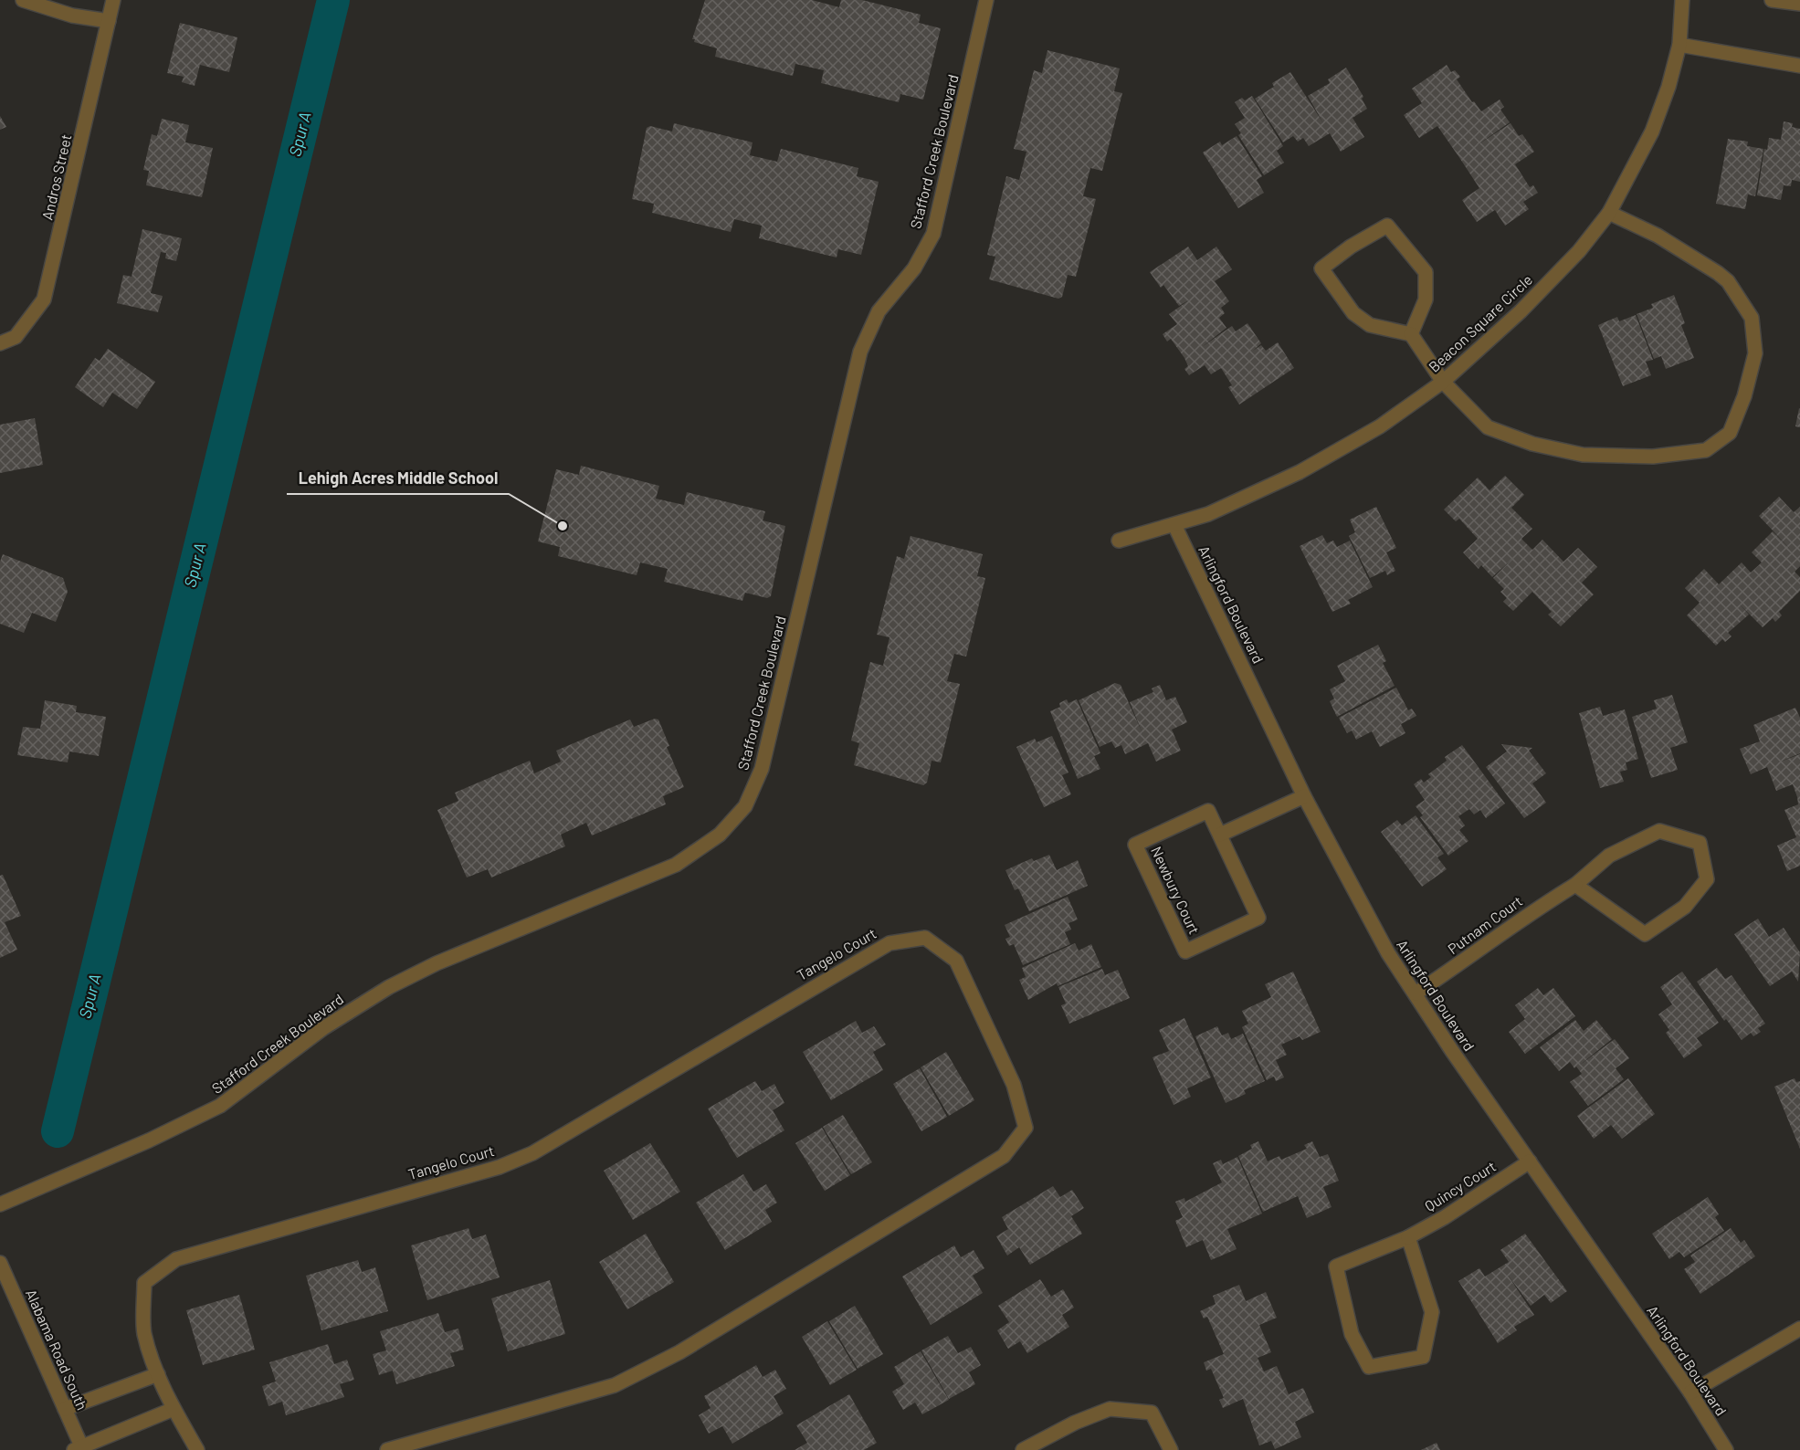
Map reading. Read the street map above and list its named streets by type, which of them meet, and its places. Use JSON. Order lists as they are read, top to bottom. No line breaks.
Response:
{"streets":{"street":["Stafford Creek Boulevard","Andros Street","Beacon Square Circle","Arlingford Boulevard","Newbury Court","Putnam Court","Tangelo Court","Quincy Court","Alabama Road South"]},"crossings":[["Beacon Square Circle","Arlingford Boulevard"],["Arlingford Boulevard","Putnam Court"],["Arlingford Boulevard","Quincy Court"]],"water":["Spur A"],"places":["Lehigh Acres Middle School"]}
